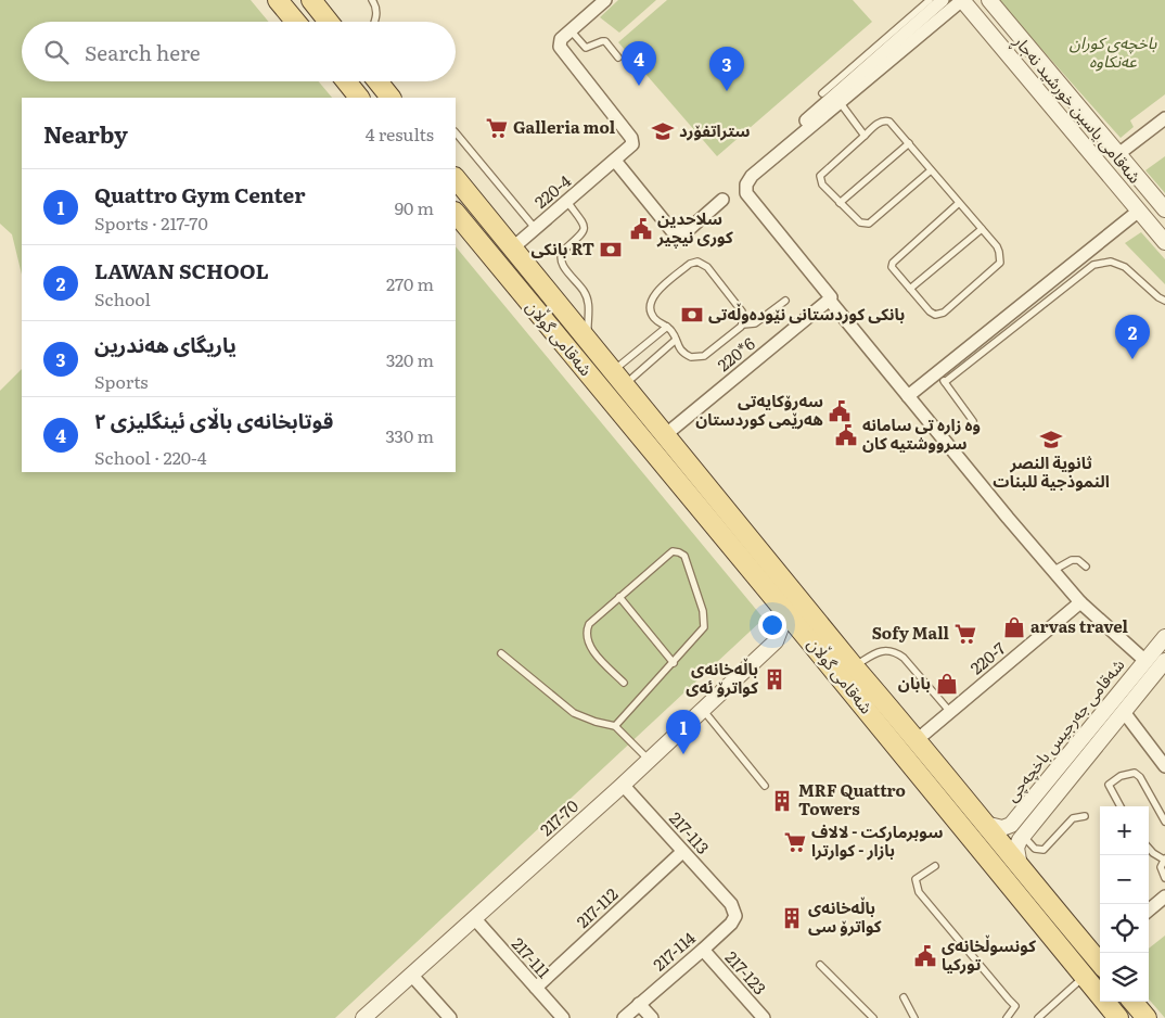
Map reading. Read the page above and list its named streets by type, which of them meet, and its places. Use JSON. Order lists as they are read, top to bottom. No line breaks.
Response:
{"streets":{"main road":["شەقامی گوڵان"],"street":["شەقامی یاسین خورشید نەجاڕ","220-4","220*6","220-7","شەقامی جەرجیس باخچەچی","217-70","217-113","217-112","217-114","217-111","217-123"]},"crossings":[["220-4","شەقامی گوڵان"],["شەقامی گوڵان","220*6"],["شەقامی گوڵان","220-7"],["شەقامی گوڵان","شەقامی جەرجیس باخچەچی"],["شەقامی گوڵان","217-70"],["217-70","217-113"],["217-70","217-111"],["217-113","217-112"],["217-113","217-114"],["217-112","217-111"],["217-114","217-123"]],"parks":["باخچەی کوران عەنکاوە"],"places":{"supermarket":["Galleria mol","Sofy Mall","سوبرماركت - لالاف بازار - كوارترا"],"school or university":["ستراتفۆرد","ثانوية النصر النموذجية للبنات"],"public building":["سلاحدین كوری نیچیر","سەرۆكایەتی هەرێمی كوردستان","وه زاره تى سامانه سرووشتيه كان","کونسوڵخانەی تورکیا"],"bank":["بانكی RT","بانکی کوردستانی نێودەوڵەتی"],"shop":["arvas travel","بابان"],"building":["باڵەخانەی کواترۆ ئەی","MRF Quattro Towers","باڵەخانەی کواترۆ سی"]},"page":{"search":"Search here","pins":["4","3","2","1"],"heading":["Nearby","4 results"],"list":[{"mark":"1","name":"Quattro Gym Center","note":"Sports · 217-70","value":"90 m"},{"mark":"2","name":"LAWAN SCHOOL","note":"School","value":"270 m"},{"mark":"3","name":"یاریگای هەندرین","note":"Sports","value":"320 m"},{"mark":"4","name":"قوتابخانەی باڵای ئینگلیزی ۲","note":"School · 220-4","value":"330 m"}],"map_buttons":["+","−"]}}
